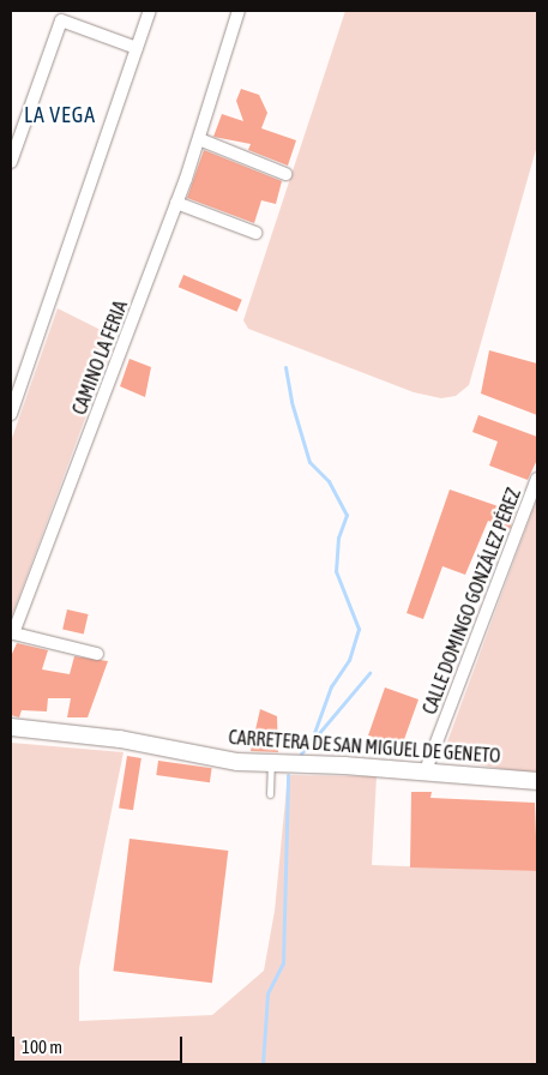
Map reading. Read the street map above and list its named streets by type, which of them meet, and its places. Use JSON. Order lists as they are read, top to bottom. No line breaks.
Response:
{"streets":{"main road":["CARRETERA DE SAN MIGUEL DE GENETO"],"street":["CAMINO LA FERIA","CALLE DOMINGO GONZÁLEZ PÉREZ"]},"crossings":[["CALLE DOMINGO GONZÁLEZ PÉREZ","CARRETERA DE SAN MIGUEL DE GENETO"]],"districts":["LA VEGA"],"scale_bar":"100 m"}
